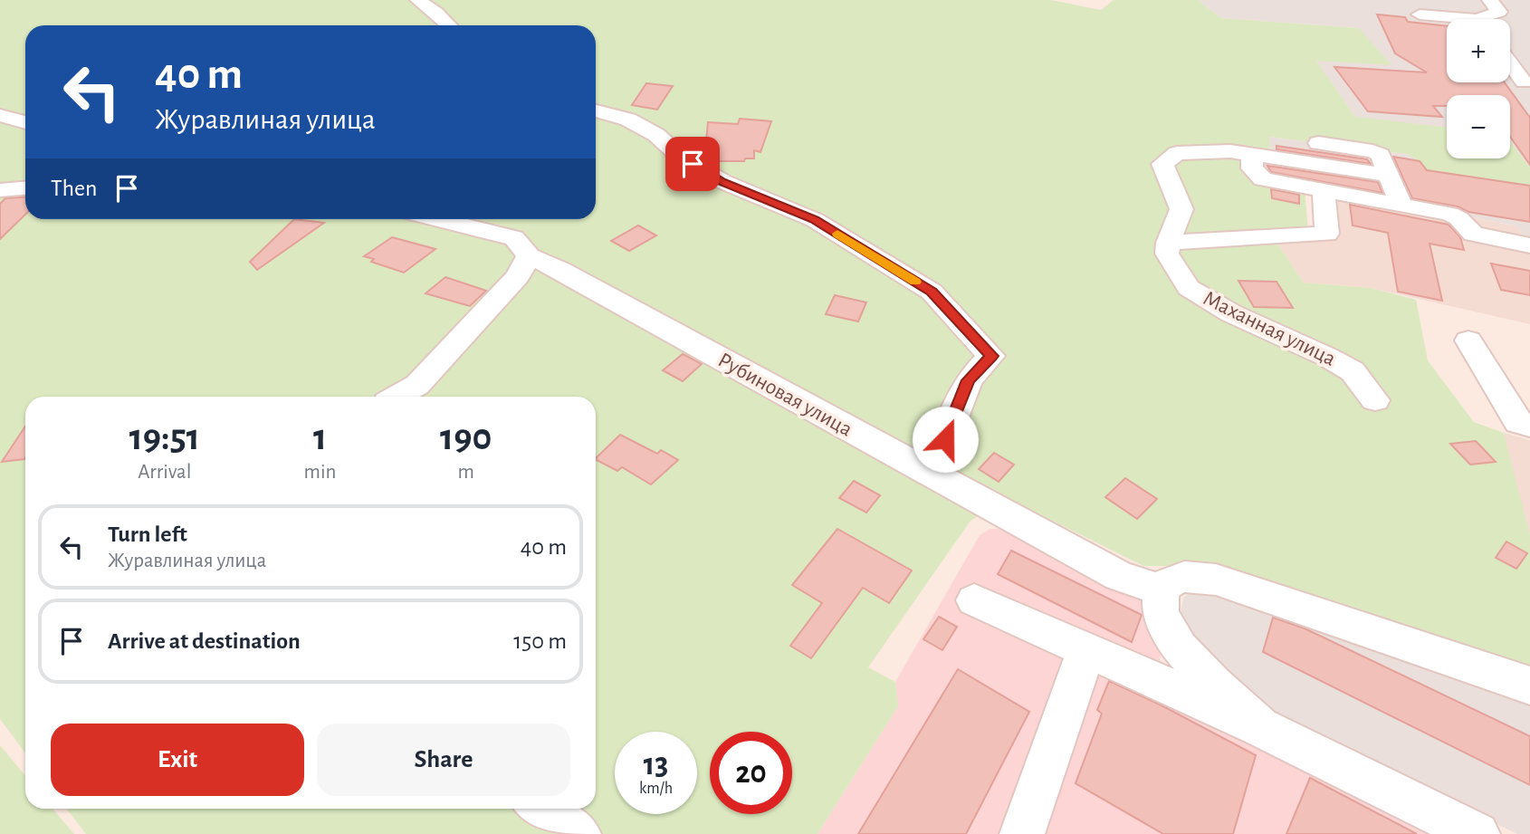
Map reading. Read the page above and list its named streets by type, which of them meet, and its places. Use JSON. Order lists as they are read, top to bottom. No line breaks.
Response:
{"streets":{"street":["Маханная улица","Рубиновая улица"]},"page":{"map_buttons":["+","−"],"turn":["40 m","Журавлиная улица"],"then":"Then","eta":["19:51","Arrival","1","min","190","m"],"list":[{"name":"Turn left","note":"Журавлиная улица","value":"40 m"},{"name":"Arrive at destination","value":"150 m"}],"buttons":["Exit","Share"],"speed":"13 km/h","limit":"20"}}
